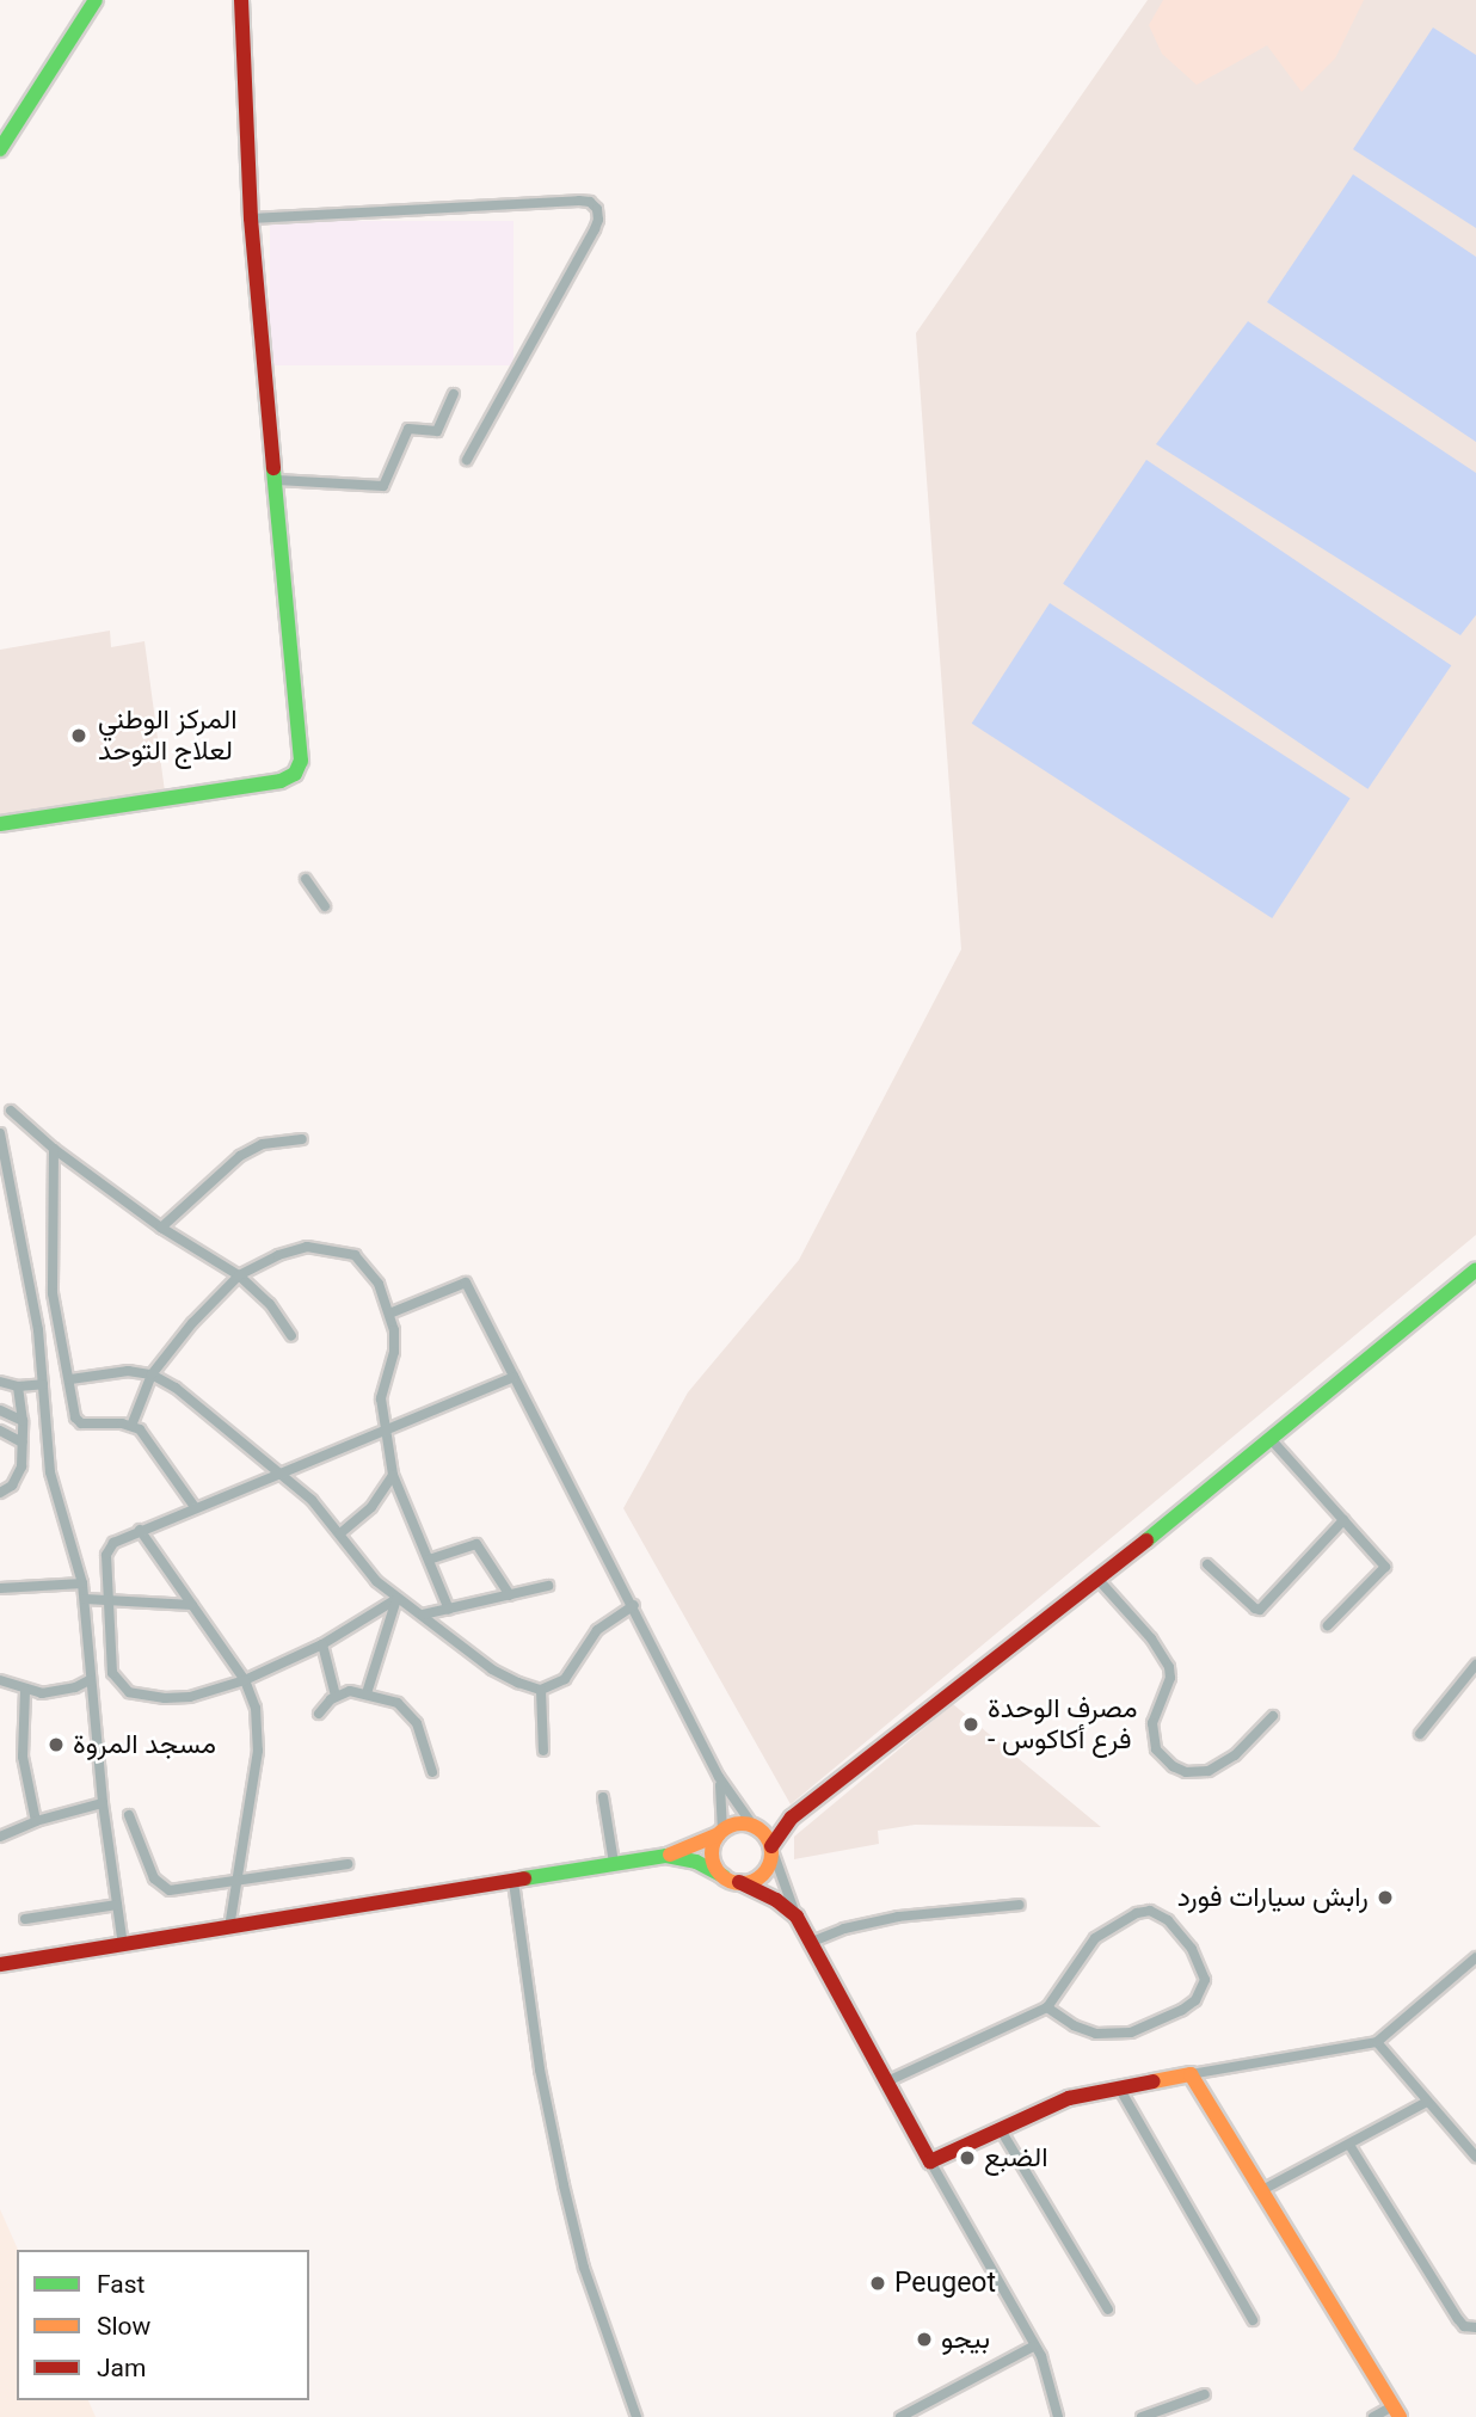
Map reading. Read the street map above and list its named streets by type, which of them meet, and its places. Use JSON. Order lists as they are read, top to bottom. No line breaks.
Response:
{"places":["المركز الوطني لعلاج التوحد","مصرف الوحدة - فرع أكاكوس","مسجد المروة","رابش سيارات فورد","الضبع","Peugeot","بيجو"],"legend":["Fast","Slow","Jam"]}
